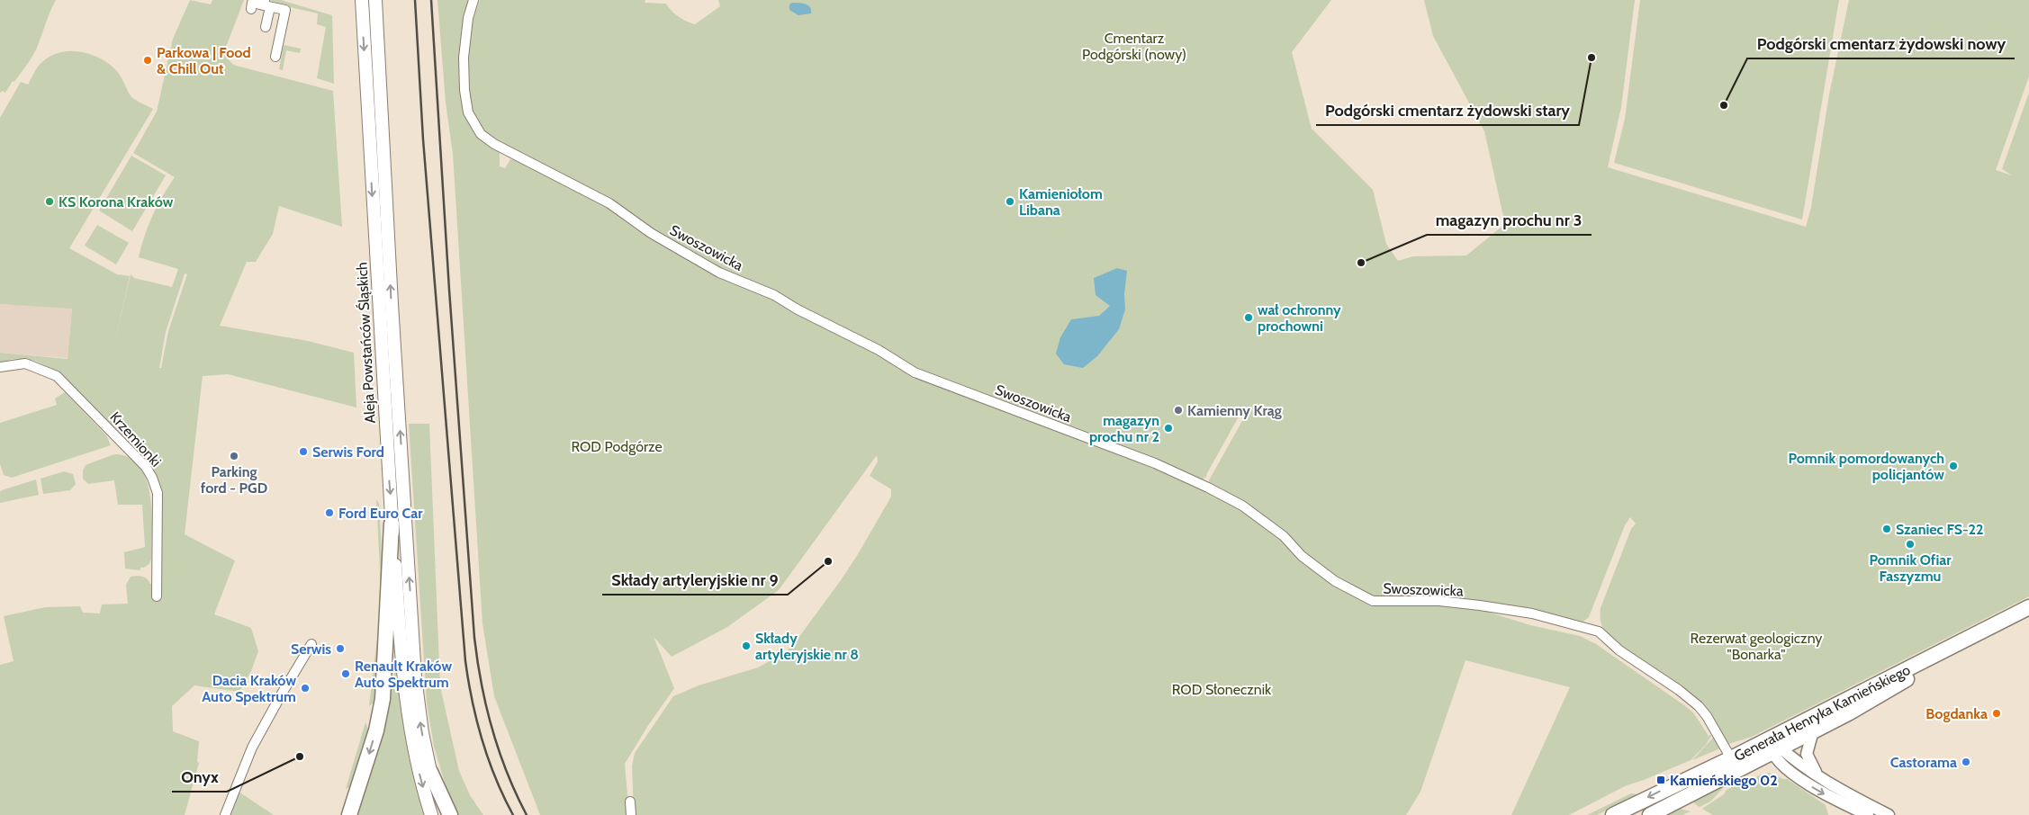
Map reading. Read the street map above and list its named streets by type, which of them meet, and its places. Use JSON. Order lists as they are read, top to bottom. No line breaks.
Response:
{"streets":{"main road":["Aleja Powstańców Śląskich","Generała Henryka Kamieńskiego"],"street":["Swoszowicka","Krzemionki"]},"crossings":[["Swoszowicka","Generała Henryka Kamieńskiego"]],"parks":["Cmentarz Podgórski (nowy)","ROD Podgórze","Rezerwat geologiczny \"Bonarka\"","ROD Słonecznik"],"places":{"other":["Podgórski cmentarz żydowski stary","Parkowa | Food & Chill Out","Podgórski cmentarz żydowski nowy","KS Korona Kraków","Kamieniołom Libana","magazyn prochu nr 3","wał ochronny prochowni","Kamienny Krąg","magazyn prochu nr 2","Serwis Ford","Parking ford - PGD","Pomnik pomordowanych policjantów","Ford Euro Car","Szaniec FS-22","Pomnik Ofiar Faszyzmu","Składy artyleryjskie nr 9","Składy artyleryjskie nr 8","Serwis","Renault Kraków Auto Spektrum","Dacia Kraków Auto Spektrum","Bogdanka","Onyx","Castorama"],"transit":["Kamieńskiego 02"]}}
